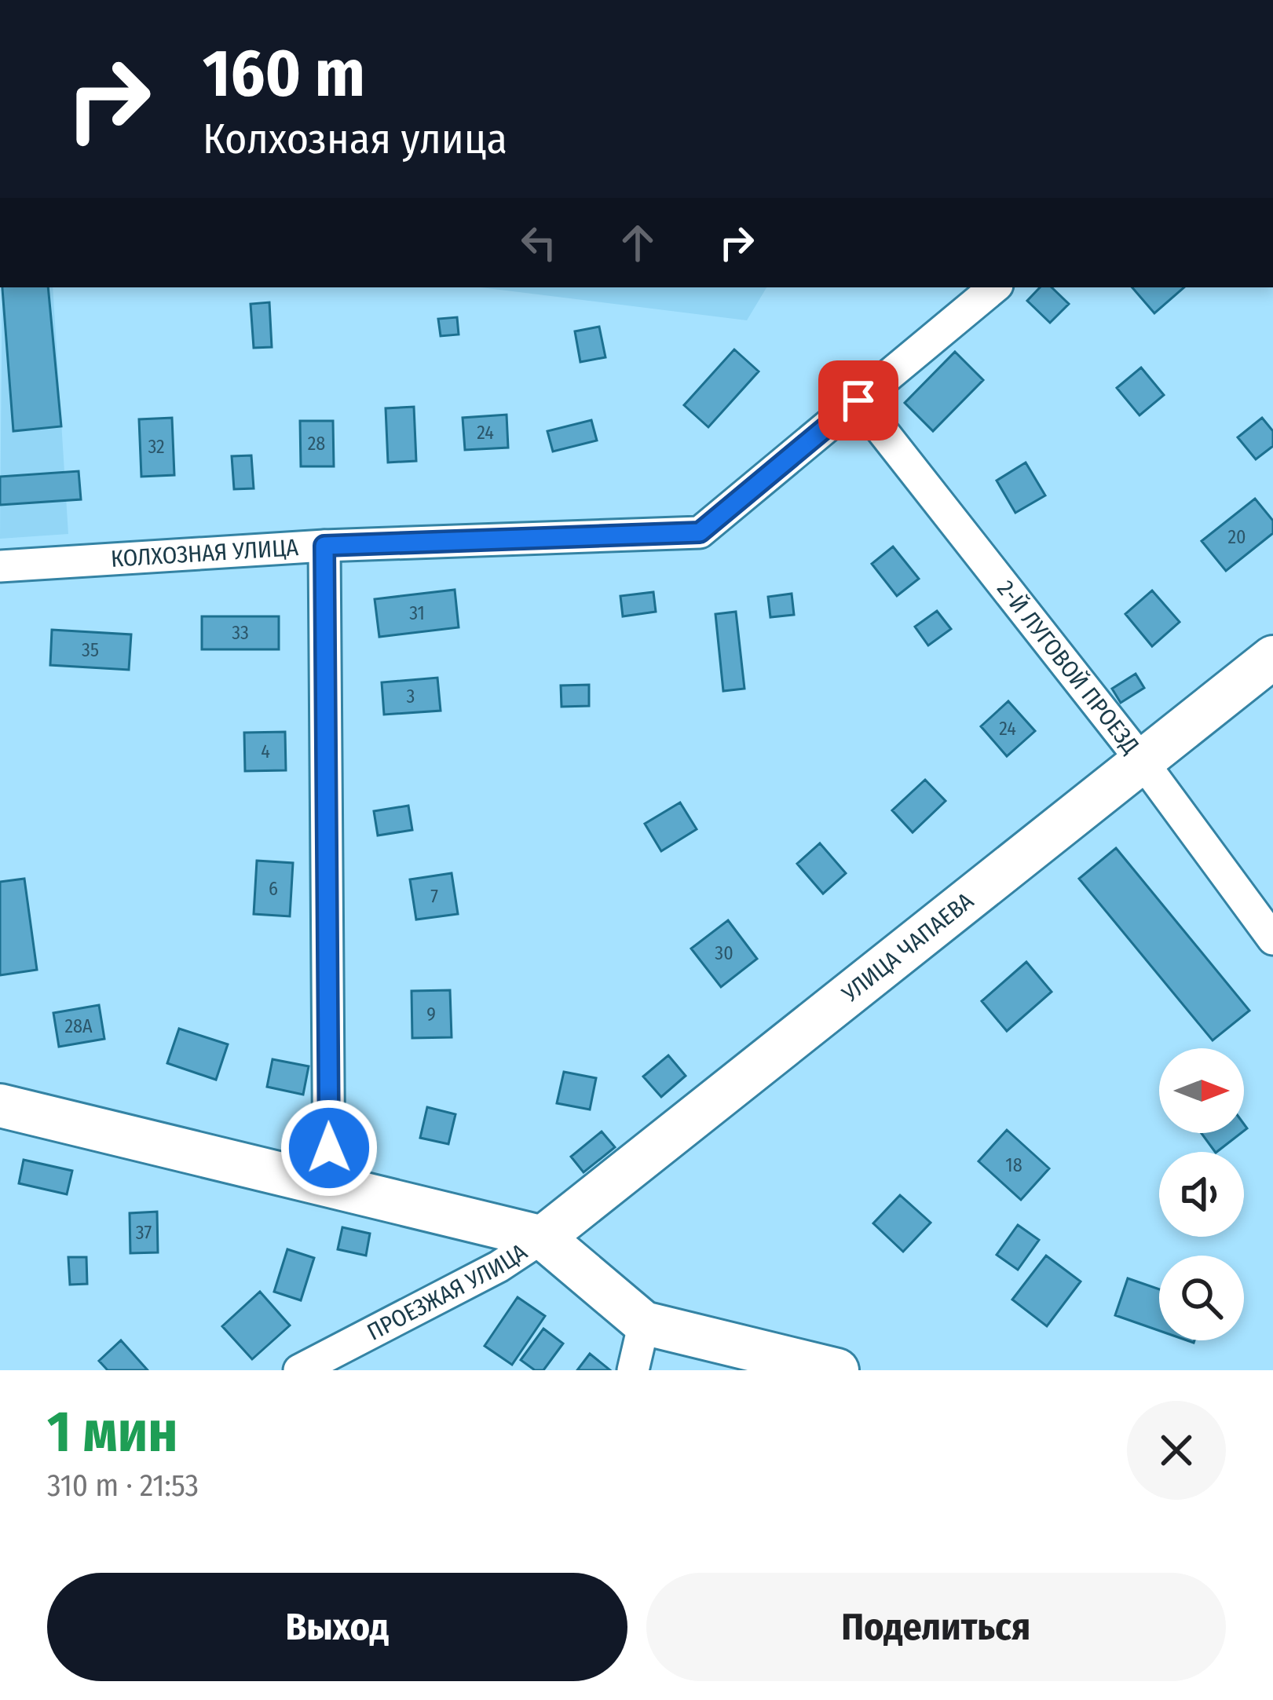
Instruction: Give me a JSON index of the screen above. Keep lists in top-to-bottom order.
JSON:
{
  "streets": {
    "street": [
      "КОЛХОЗНАЯ УЛИЦА",
      "2-Й ЛУГОВОЙ ПРОЕЗД",
      "УЛИЦА ЧАПАЕВА",
      "ПРОЕЗЖАЯ УЛИЦА"
    ]
  },
  "crossings": [
    ["КОЛХОЗНАЯ УЛИЦА", "2-Й ЛУГОВОЙ ПРОЕЗД"],
    ["2-Й ЛУГОВОЙ ПРОЕЗД", "УЛИЦА ЧАПАЕВА"],
    ["УЛИЦА ЧАПАЕВА", "ПРОЕЗЖАЯ УЛИЦА"]
  ],
  "house_numbers": [
    "24",
    "28",
    "32",
    "20",
    "31",
    "33",
    "35",
    "3",
    "24",
    "4",
    "6",
    "7",
    "30",
    "9",
    "28А",
    "18",
    "37"
  ],
  "north": "right",
  "page": {
    "turn": ["160 m", "Колхозная улица"],
    "heading": ["1 мин", "310 m · 21:53"],
    "buttons": ["Выход", "Поделиться"]
  }
}
